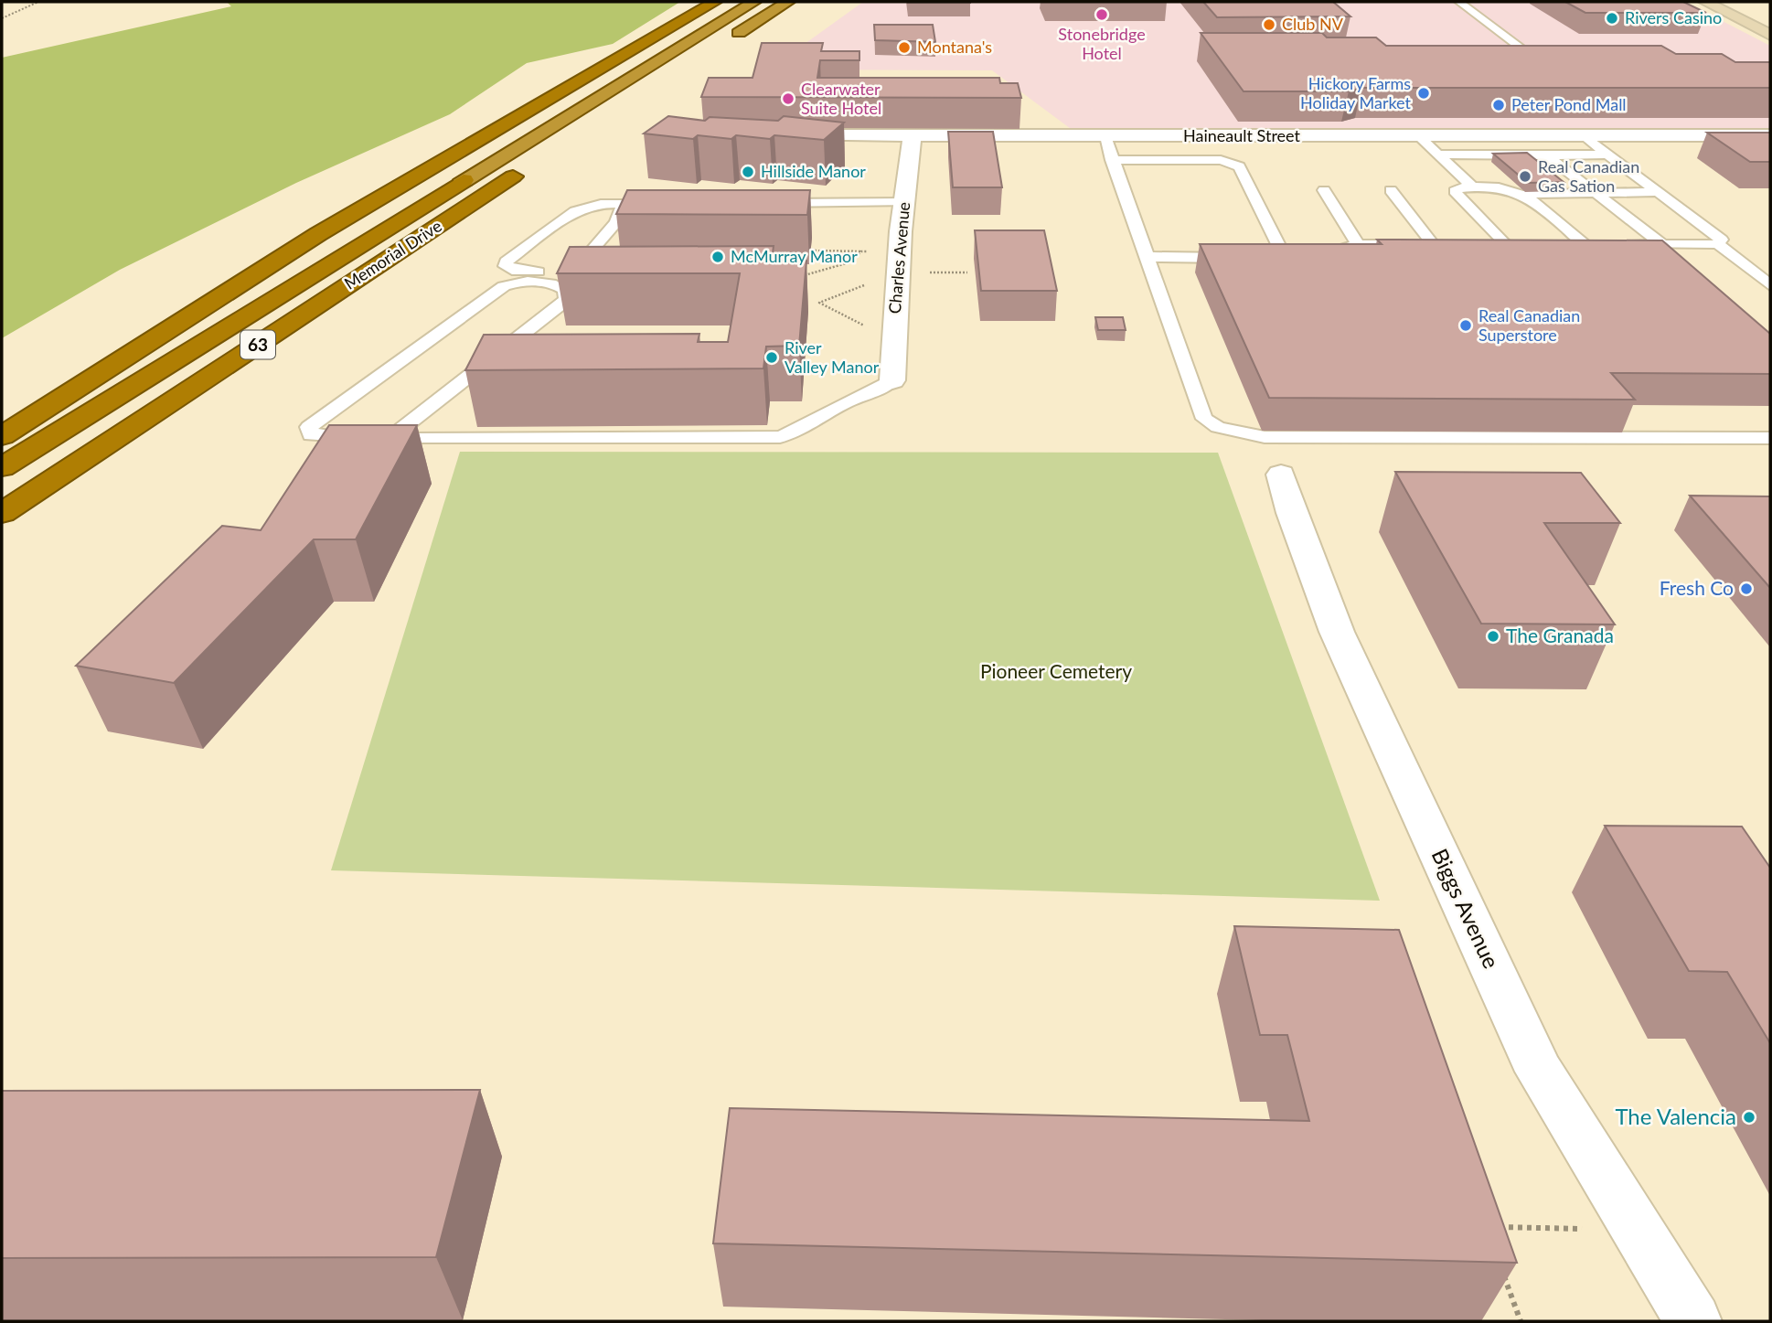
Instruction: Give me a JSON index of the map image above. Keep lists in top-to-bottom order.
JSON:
{
  "streets": {
    "highway": ["Memorial Drive", "63"],
    "street": ["Haineault Street", "Charles Avenue", "Biggs Avenue"]
  },
  "crossings": [
    ["Haineault Street", "Charles Avenue"]
  ],
  "parks": ["Pioneer Cemetery"],
  "places": [
    "Stonebridge Hotel",
    "Rivers Casino",
    "Club NV",
    "Montana's",
    "Hickory Farms Holiday Market",
    "Clearwater Suite Hotel",
    "Peter Pond Mall",
    "Hillside Manor",
    "Real Canadian Gas Sation",
    "McMurray Manor",
    "Real Canadian Superstore",
    "River Valley Manor",
    "Fresh Co",
    "The Granada",
    "The Valencia"
  ]
}
